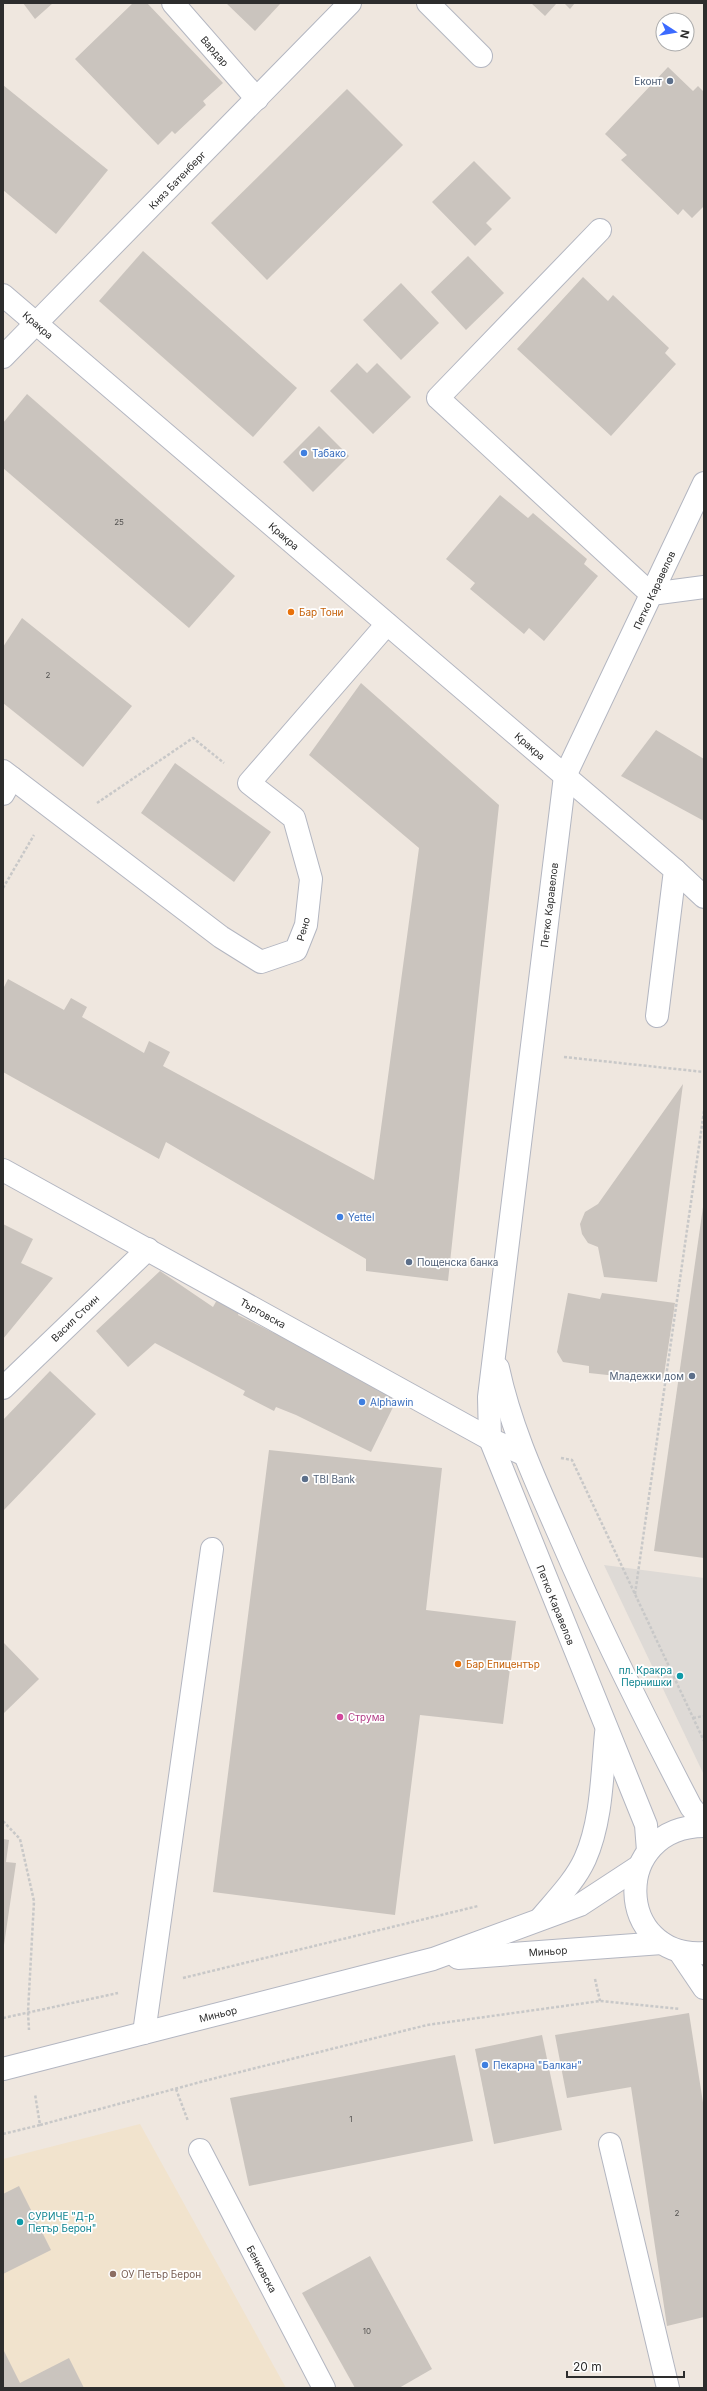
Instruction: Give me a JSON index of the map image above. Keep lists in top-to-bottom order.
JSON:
{
  "streets": {
    "main road": [
      "Вардар",
      "Княз Батенберг",
      "Кракра",
      "Петко Каравелов",
      "Рено",
      "Търговска",
      "Васил Стоин",
      "Миньор",
      "Бенковска"
    ]
  },
  "crossings": [
    ["Вардар", "Княз Батенберг"],
    ["Княз Батенберг", "Кракра"],
    ["Кракра", "Петко Каравелов"],
    ["Петко Каравелов", "Търговска"],
    ["Петко Каравелов", "Миньор"],
    ["Търговска", "Васил Стоин"]
  ],
  "places": [
    "Еконт",
    "Табако",
    "Бар Тони",
    "Yettel",
    "Пощенска банка",
    "Младежки дом",
    "Alphawin",
    "TBI Bank",
    "Бар Епицентър",
    "пл. Кракра Пернишки",
    "Струма",
    "Пекарна \"Балкан\"",
    "СУРИЧЕ \"Д-р Петър Берон\"",
    "ОУ Петър Берон"
  ],
  "house_numbers": [
    "25",
    "2",
    "1",
    "2",
    "10"
  ],
  "scale_bar": "20 m",
  "north": "right"
}
